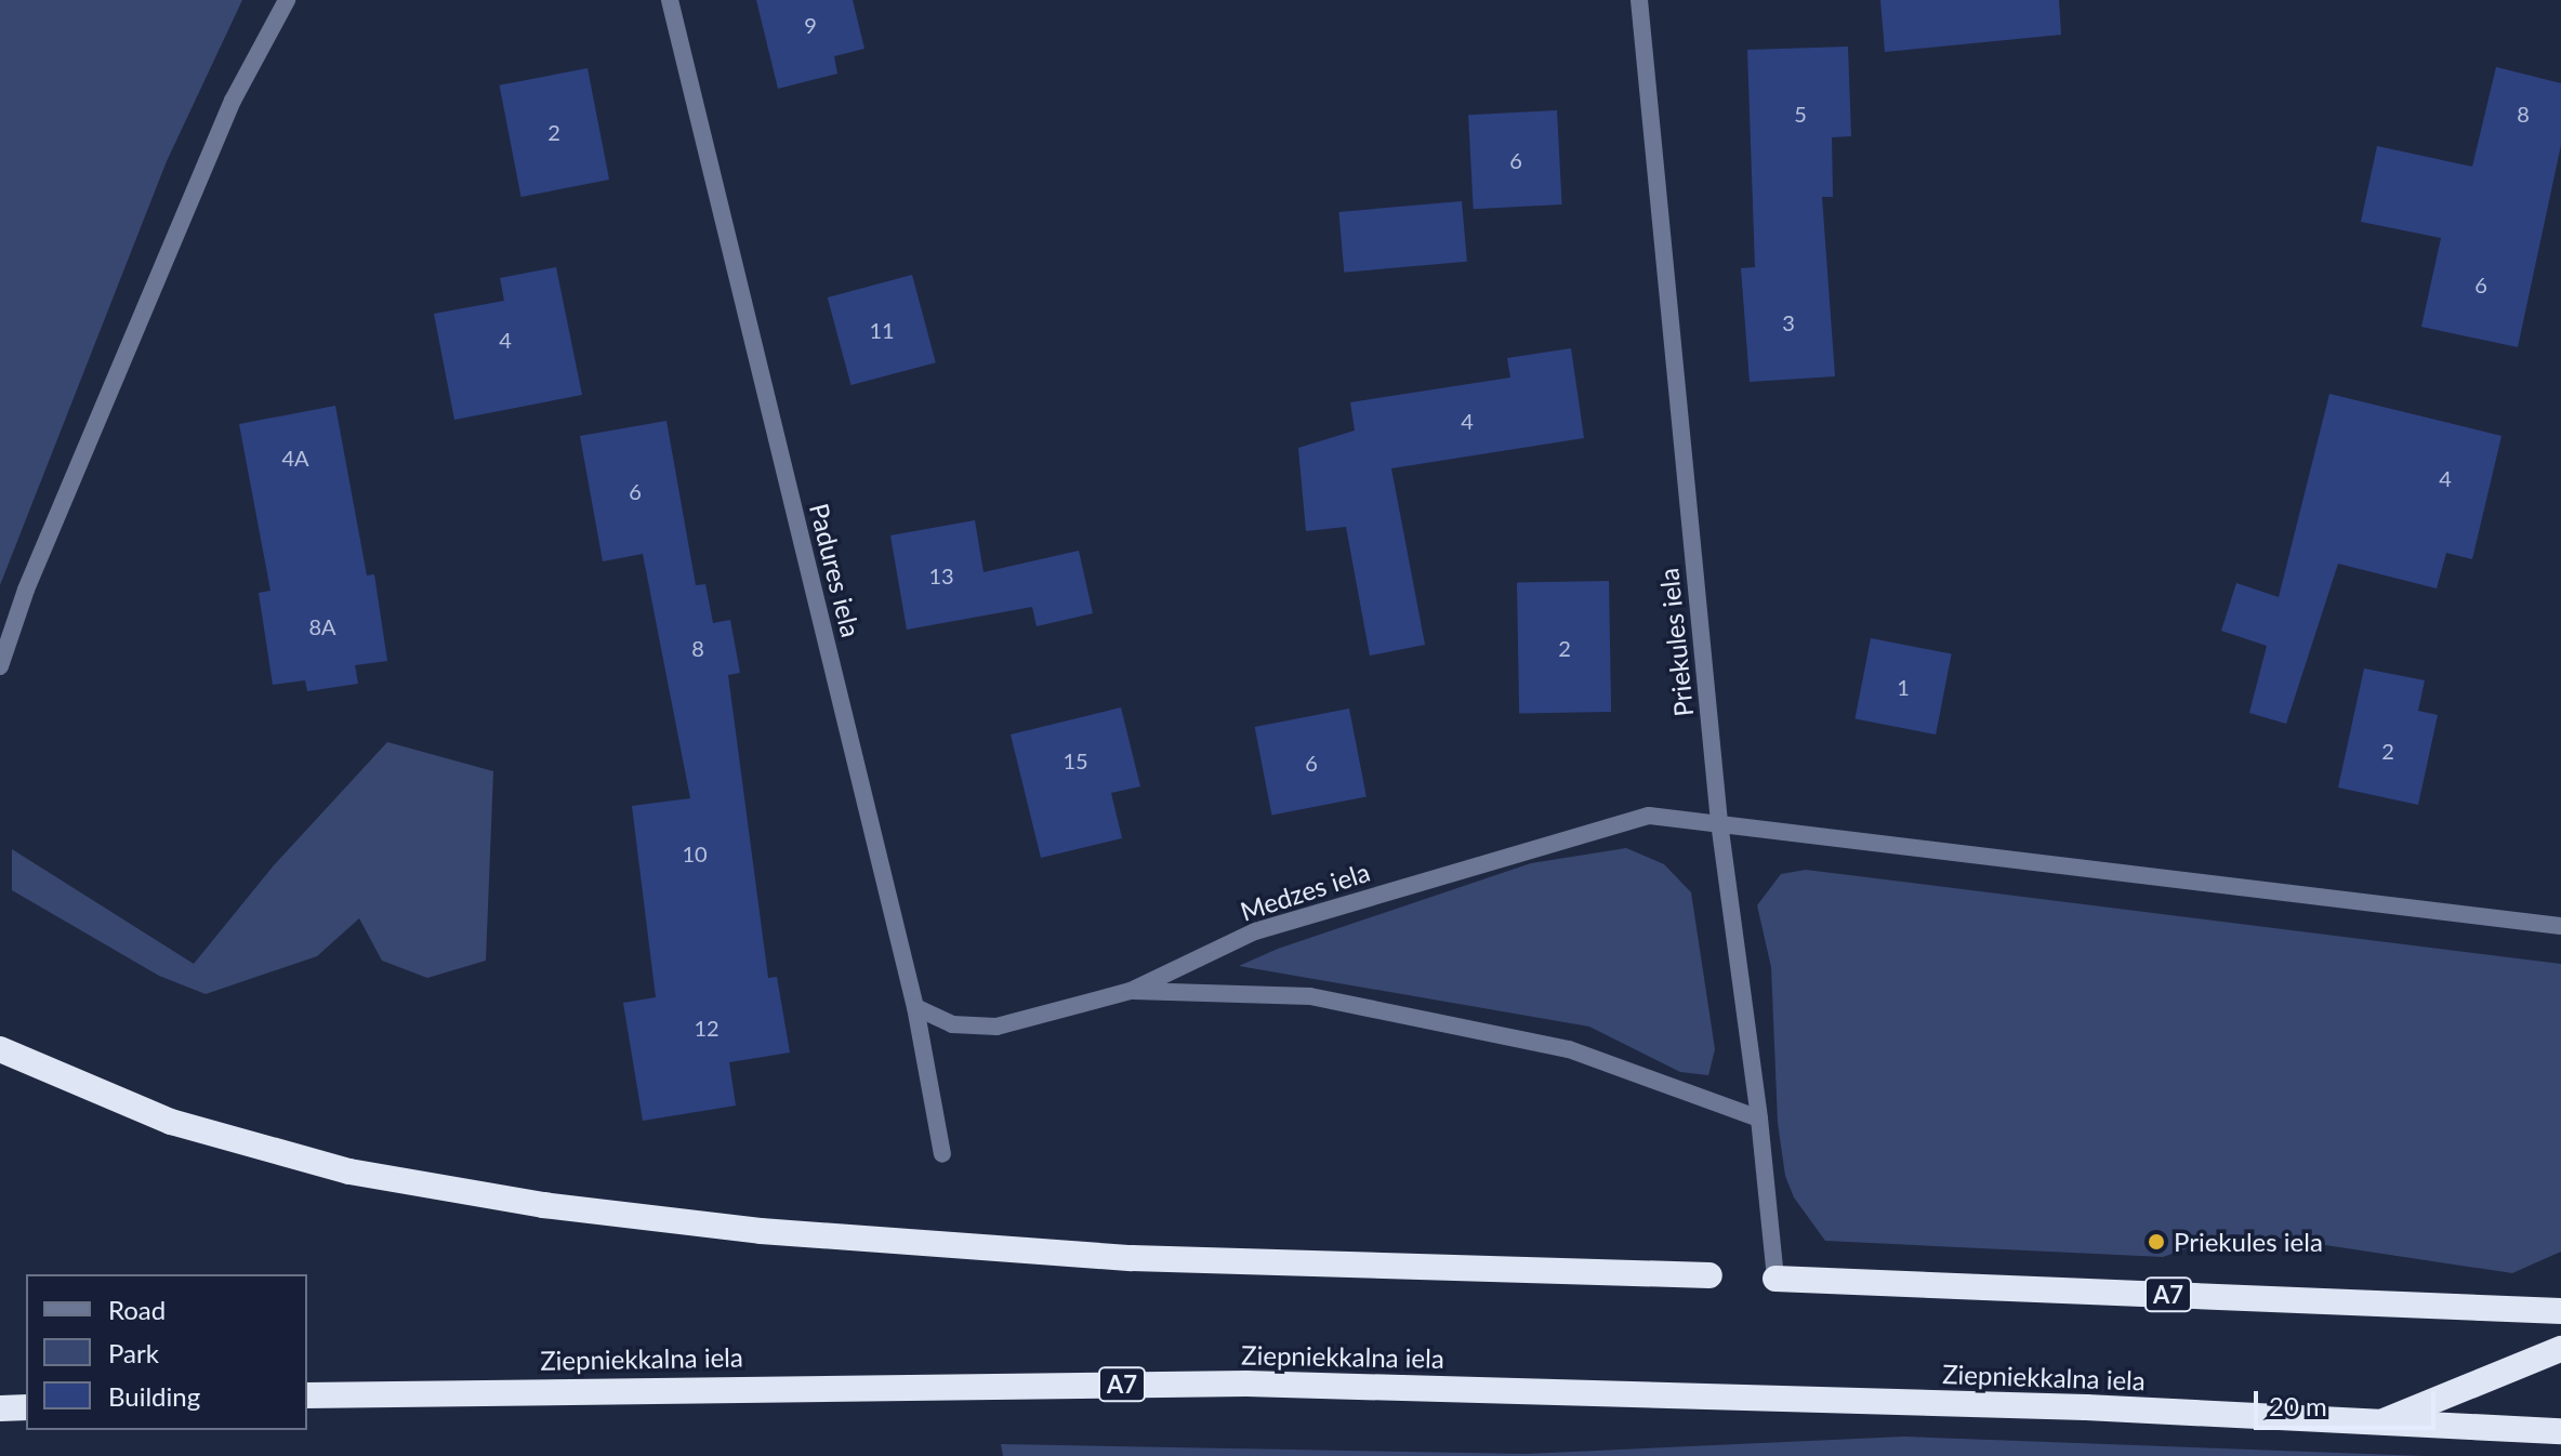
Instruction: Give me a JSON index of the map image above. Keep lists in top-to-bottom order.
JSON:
{
  "streets": {
    "highway": ["A7", "Ziepniekkalna iela"],
    "street": ["Padures iela", "Priekules iela", "Medzes iela"]
  },
  "crossings": [
    ["Padures iela", "Medzes iela"],
    ["Priekules iela", "Medzes iela"],
    ["Priekules iela", "A7"]
  ],
  "places": ["Priekules iela"],
  "house_numbers": [
    "9",
    "5",
    "8",
    "2",
    "6",
    "6",
    "3",
    "11",
    "4",
    "4",
    "4A",
    "4",
    "6",
    "13",
    "8A",
    "8",
    "2",
    "1",
    "2",
    "15",
    "6",
    "10",
    "12"
  ],
  "legend": ["Road", "Park", "Building"],
  "scale_bar": "20 m"
}
